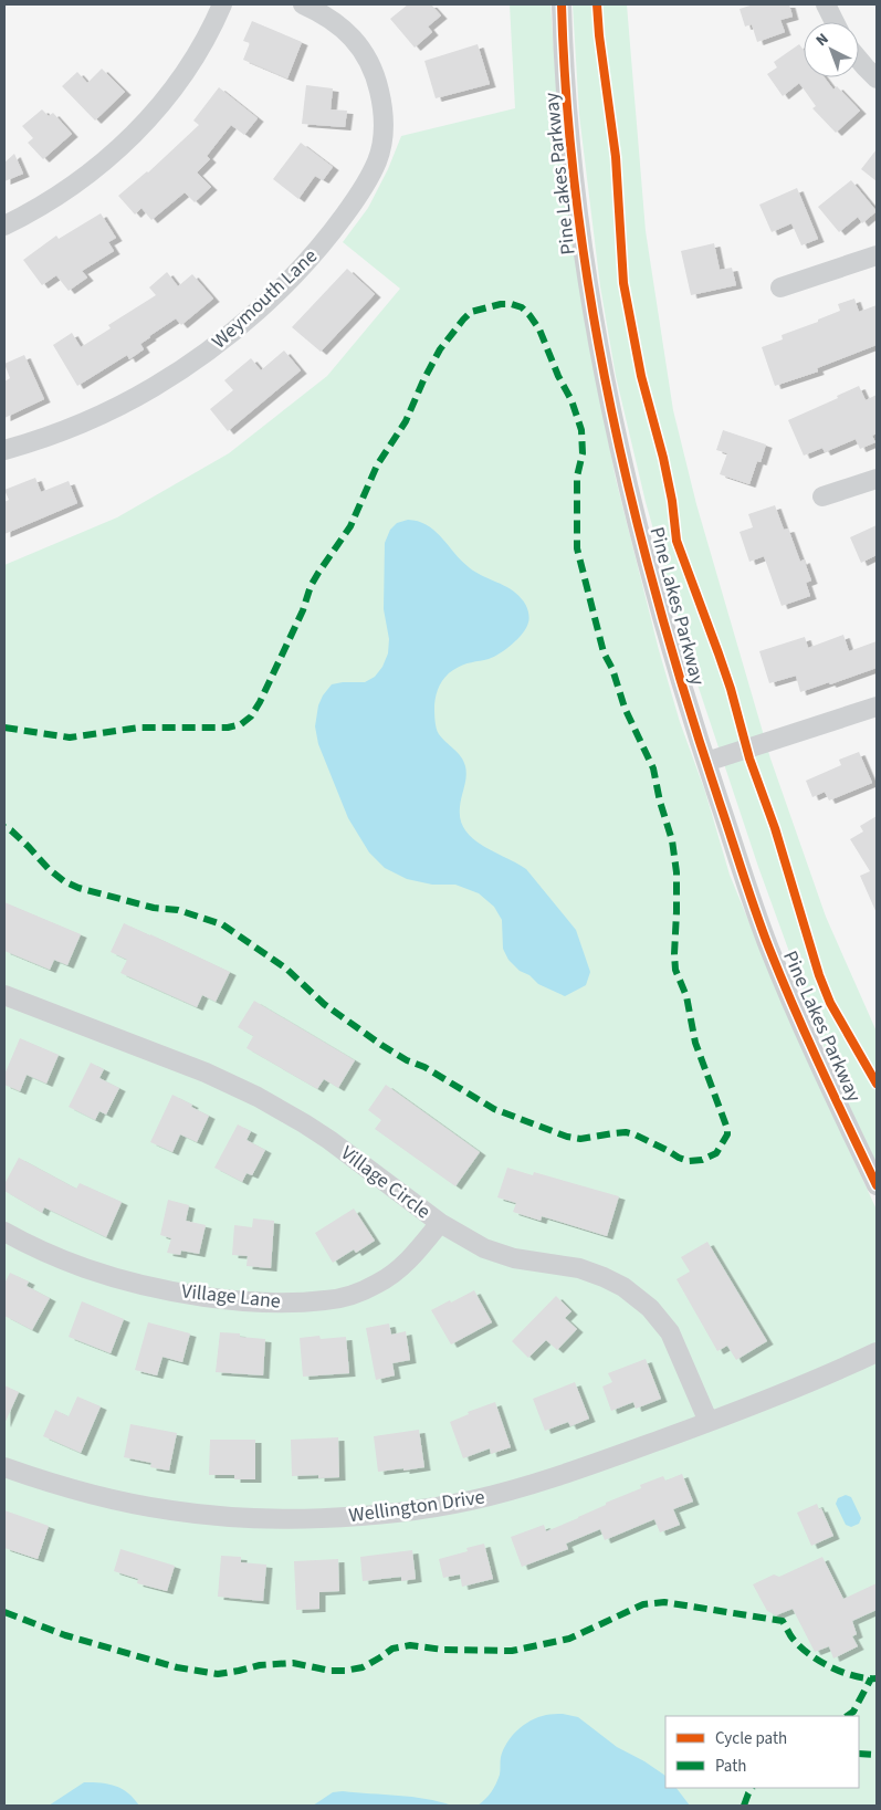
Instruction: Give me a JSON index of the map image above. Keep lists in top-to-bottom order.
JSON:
{
  "streets": {
    "street": [
      "Pine Lakes Parkway",
      "Weymouth Lane",
      "Village Circle",
      "Village Lane",
      "Wellington Drive"
    ]
  },
  "crossings": [
    ["Village Circle", "Village Lane"],
    ["Village Circle", "Wellington Drive"]
  ],
  "legend": ["Cycle path", "Path"],
  "north": "top left"
}
